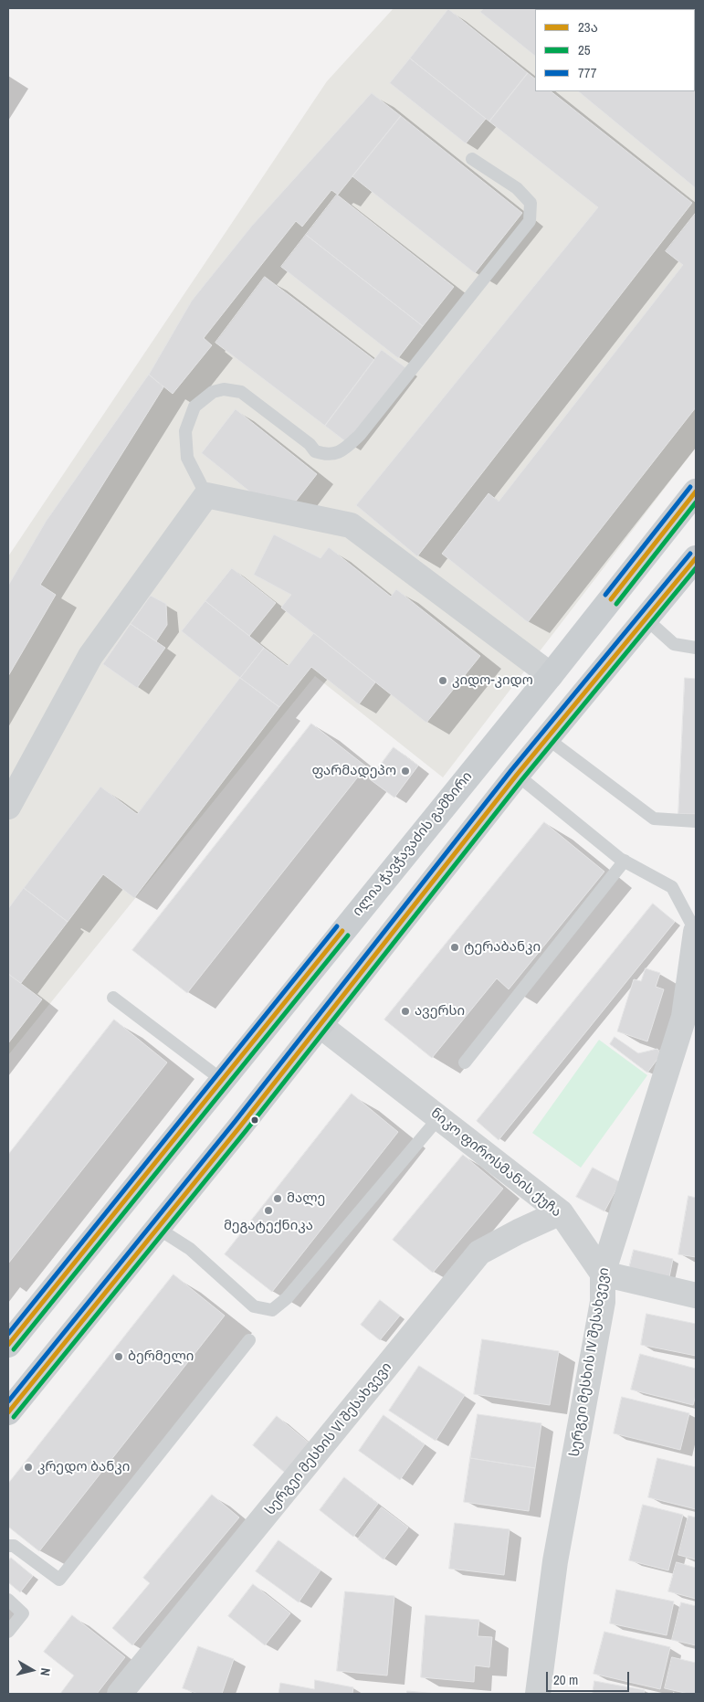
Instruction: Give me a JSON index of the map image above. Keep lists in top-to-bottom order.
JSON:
{
  "streets": {
    "main road": ["ილია ჭავჭავაძის გამზირი"],
    "street": ["ნიკო ფიროსმანის ქუჩა", "სერგეი მესხის IV შესახვევი", "სერგეი მესხის VI შესახვევი"]
  },
  "crossings": [
    ["ნიკო ფიროსმანის ქუჩა", "სერგეი მესხის IV შესახვევი"],
    ["ნიკო ფიროსმანის ქუჩა", "სერგეი მესხის VI შესახვევი"]
  ],
  "places": [
    "კიდო-კიდო",
    "ფარმადეპო",
    "ტერაბანკი",
    "ავერსი",
    "მალე",
    "მეგატექნიკა",
    "ბერმელი",
    "კრედო ბანკი"
  ],
  "lines": ["transit line 777", "transit line 23ა", "transit line 25"],
  "legend": ["23ა", "25", "777"],
  "scale_bar": "20 m",
  "north": "right"
}
